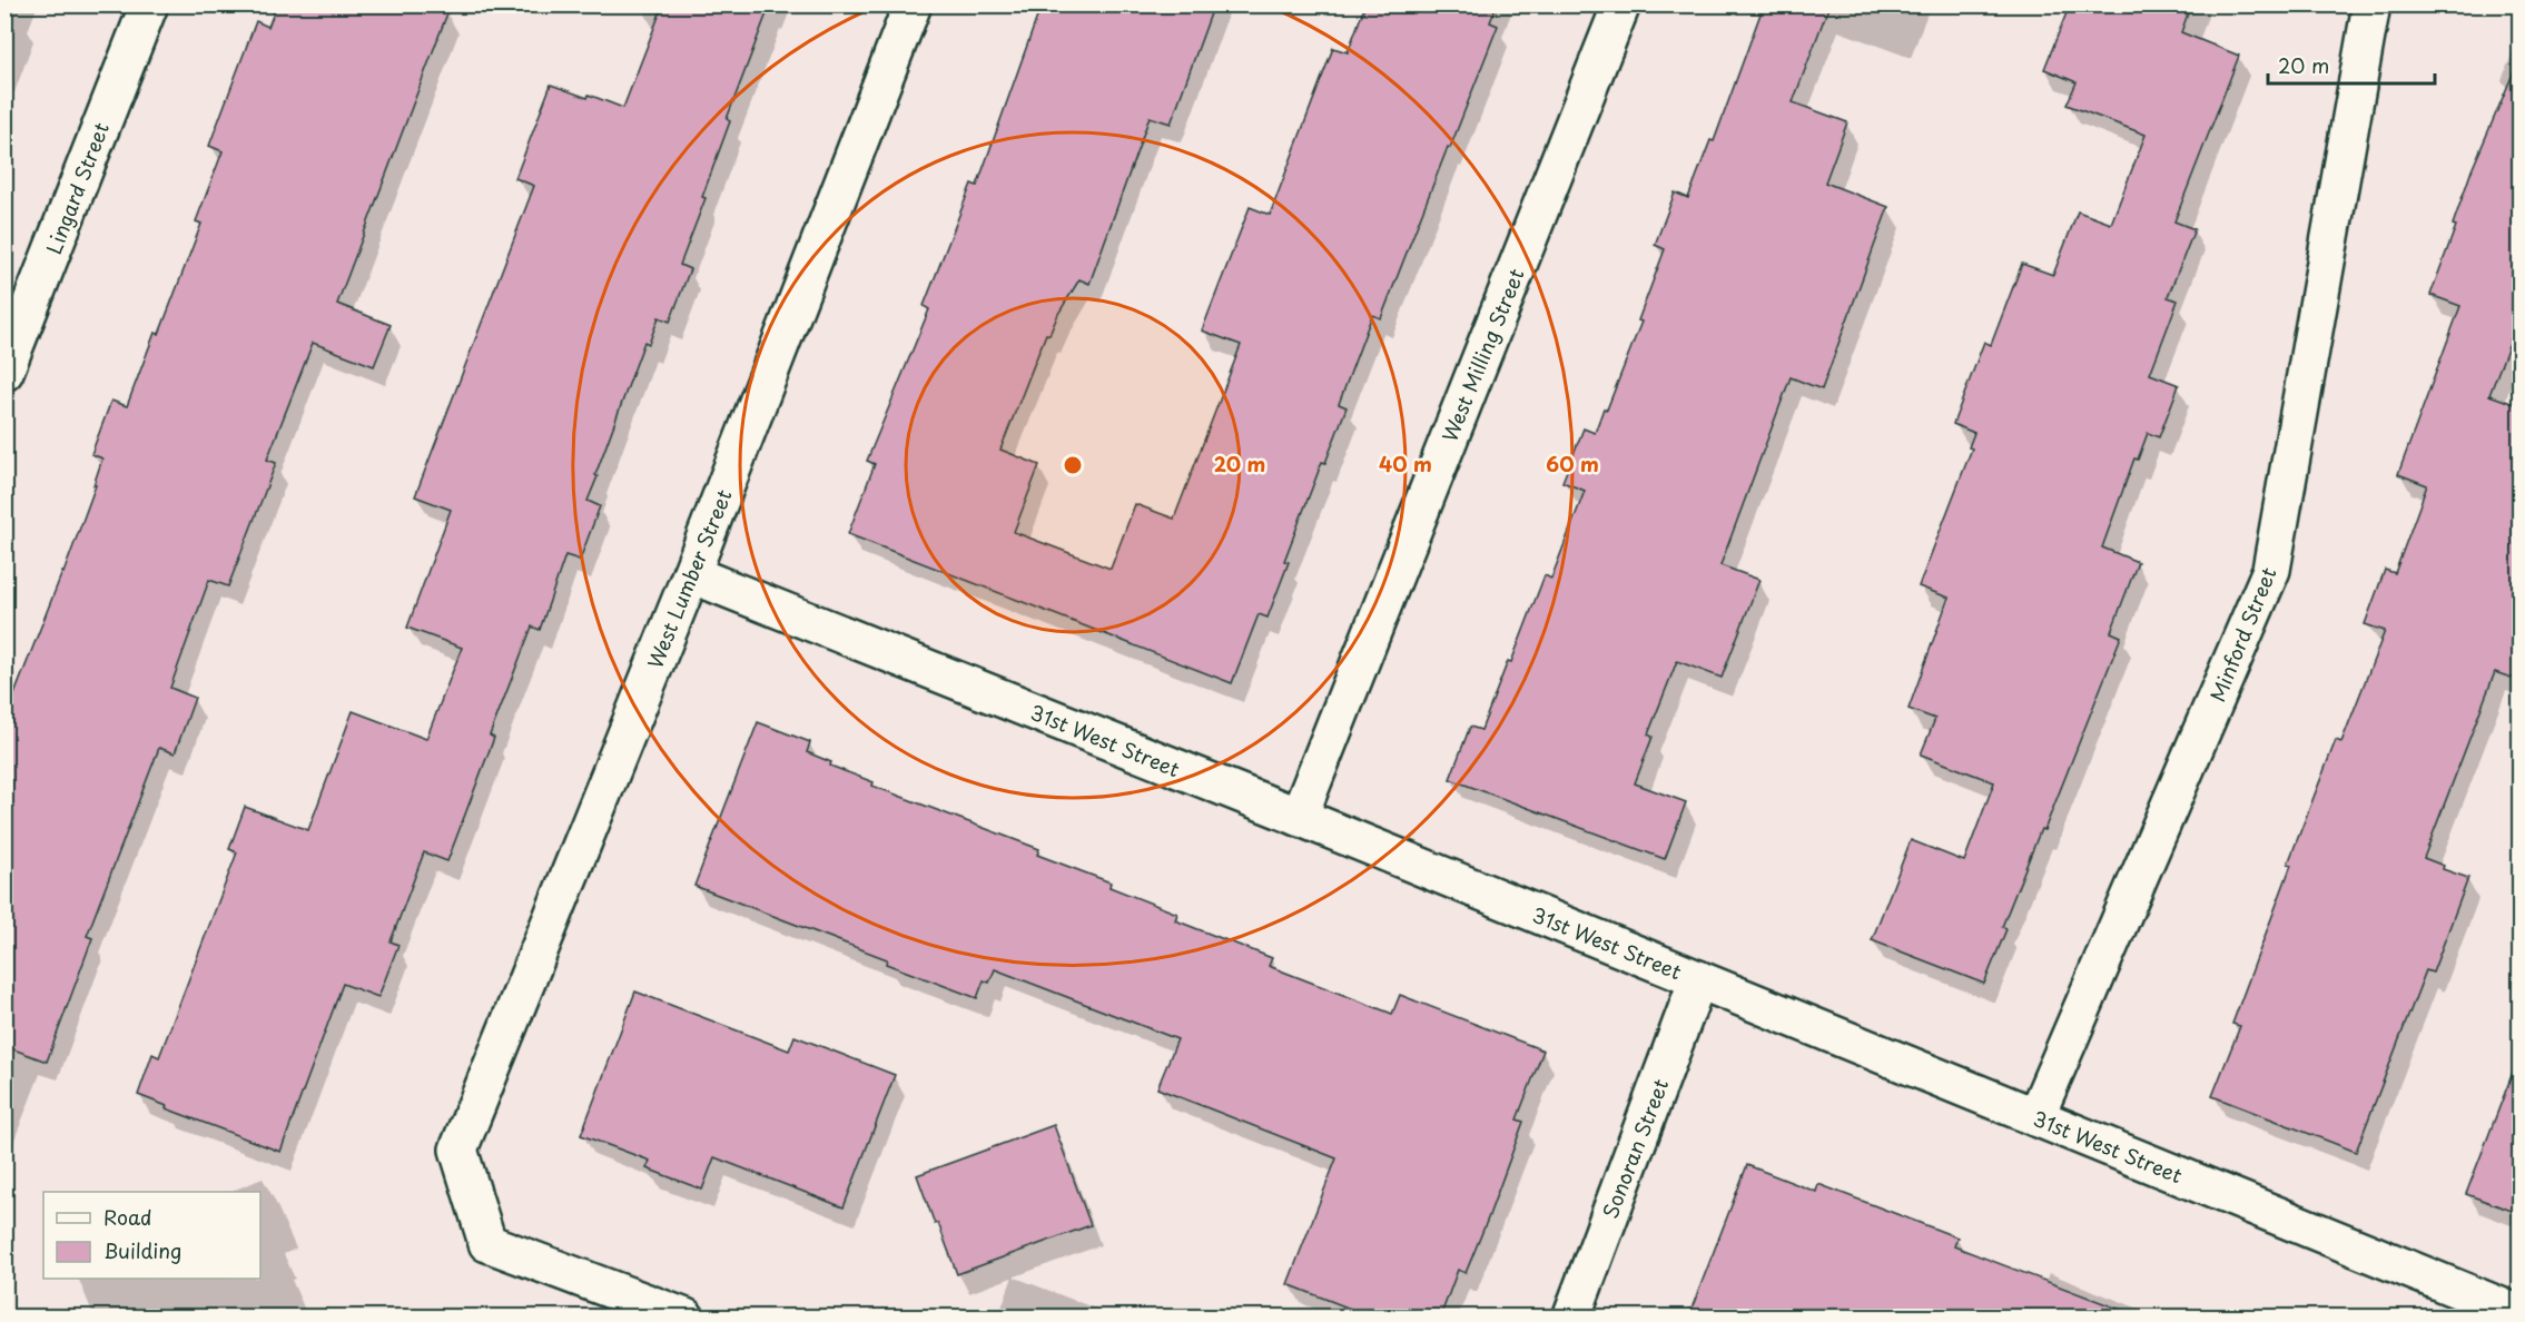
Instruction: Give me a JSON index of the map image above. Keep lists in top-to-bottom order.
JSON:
{
  "streets": {
    "street": [
      "Lingard Street",
      "West Milling Street",
      "West Lumber Street",
      "Minford Street",
      "31st West Street",
      "Sonoran Street"
    ]
  },
  "crossings": [
    ["West Milling Street", "31st West Street"],
    ["West Lumber Street", "31st West Street"],
    ["Minford Street", "31st West Street"],
    ["31st West Street", "Sonoran Street"]
  ],
  "legend": ["Road", "Building"],
  "scale_bar": "20 m",
  "rings": ["20 m", "40 m", "60 m"]
}
